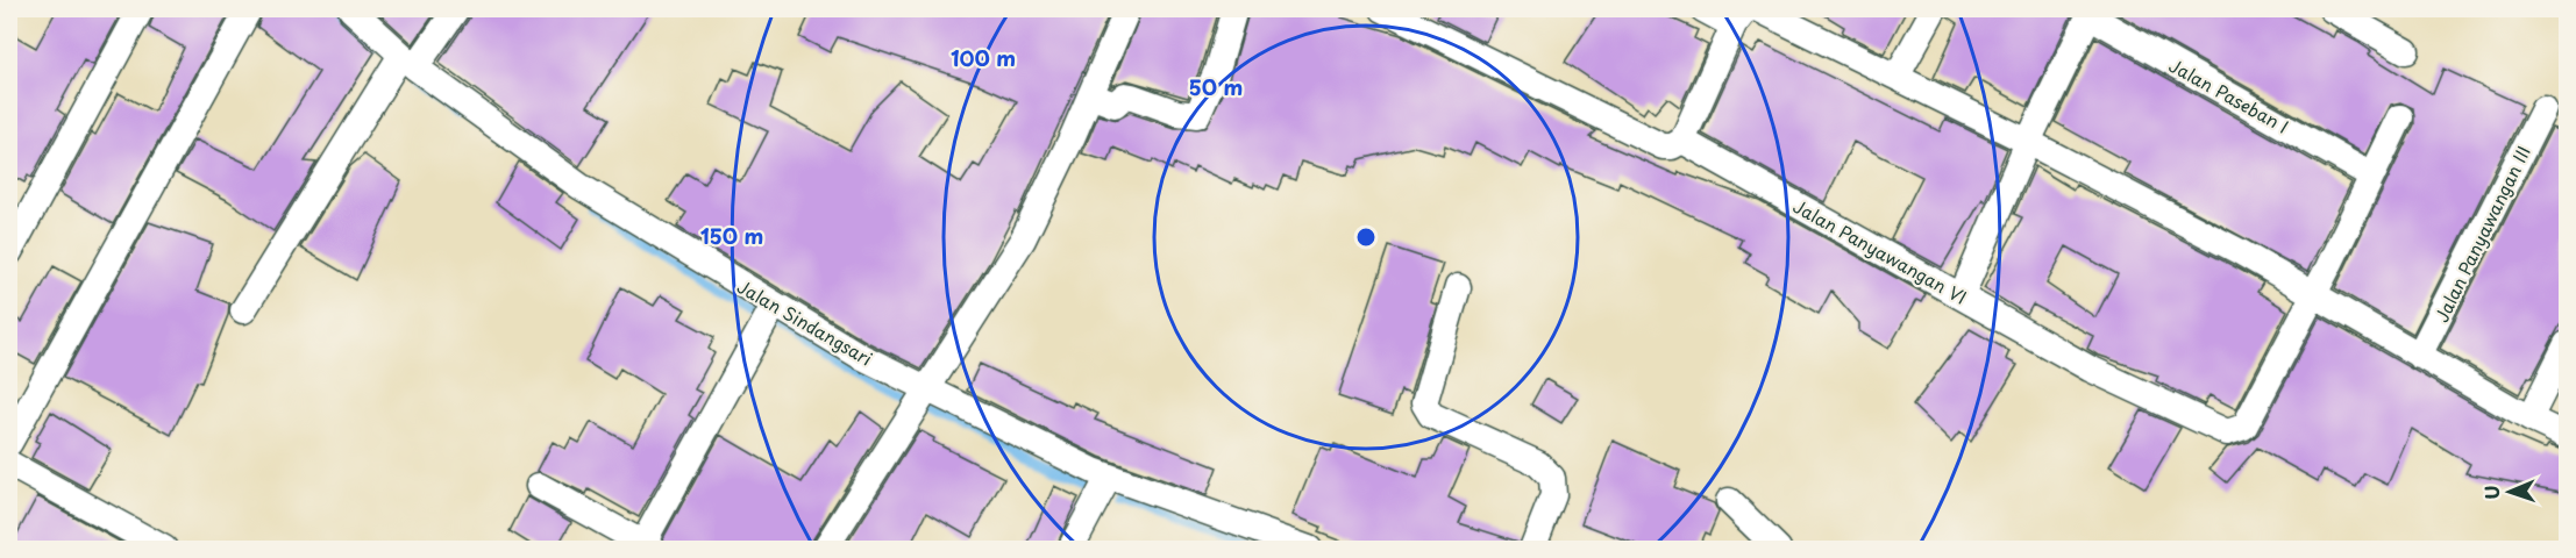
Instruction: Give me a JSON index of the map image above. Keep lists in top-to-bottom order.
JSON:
{
  "streets": {
    "street": [
      "Jalan Paseban I",
      "Jalan Panyawangan III",
      "Jalan Panyawangan VI",
      "Jalan Sindangsari"
    ]
  },
  "crossings": [
    ["Jalan Paseban I", "Jalan Panyawangan VI"]
  ],
  "north": "left",
  "rings": ["100 m", "50 m", "150 m"]
}
